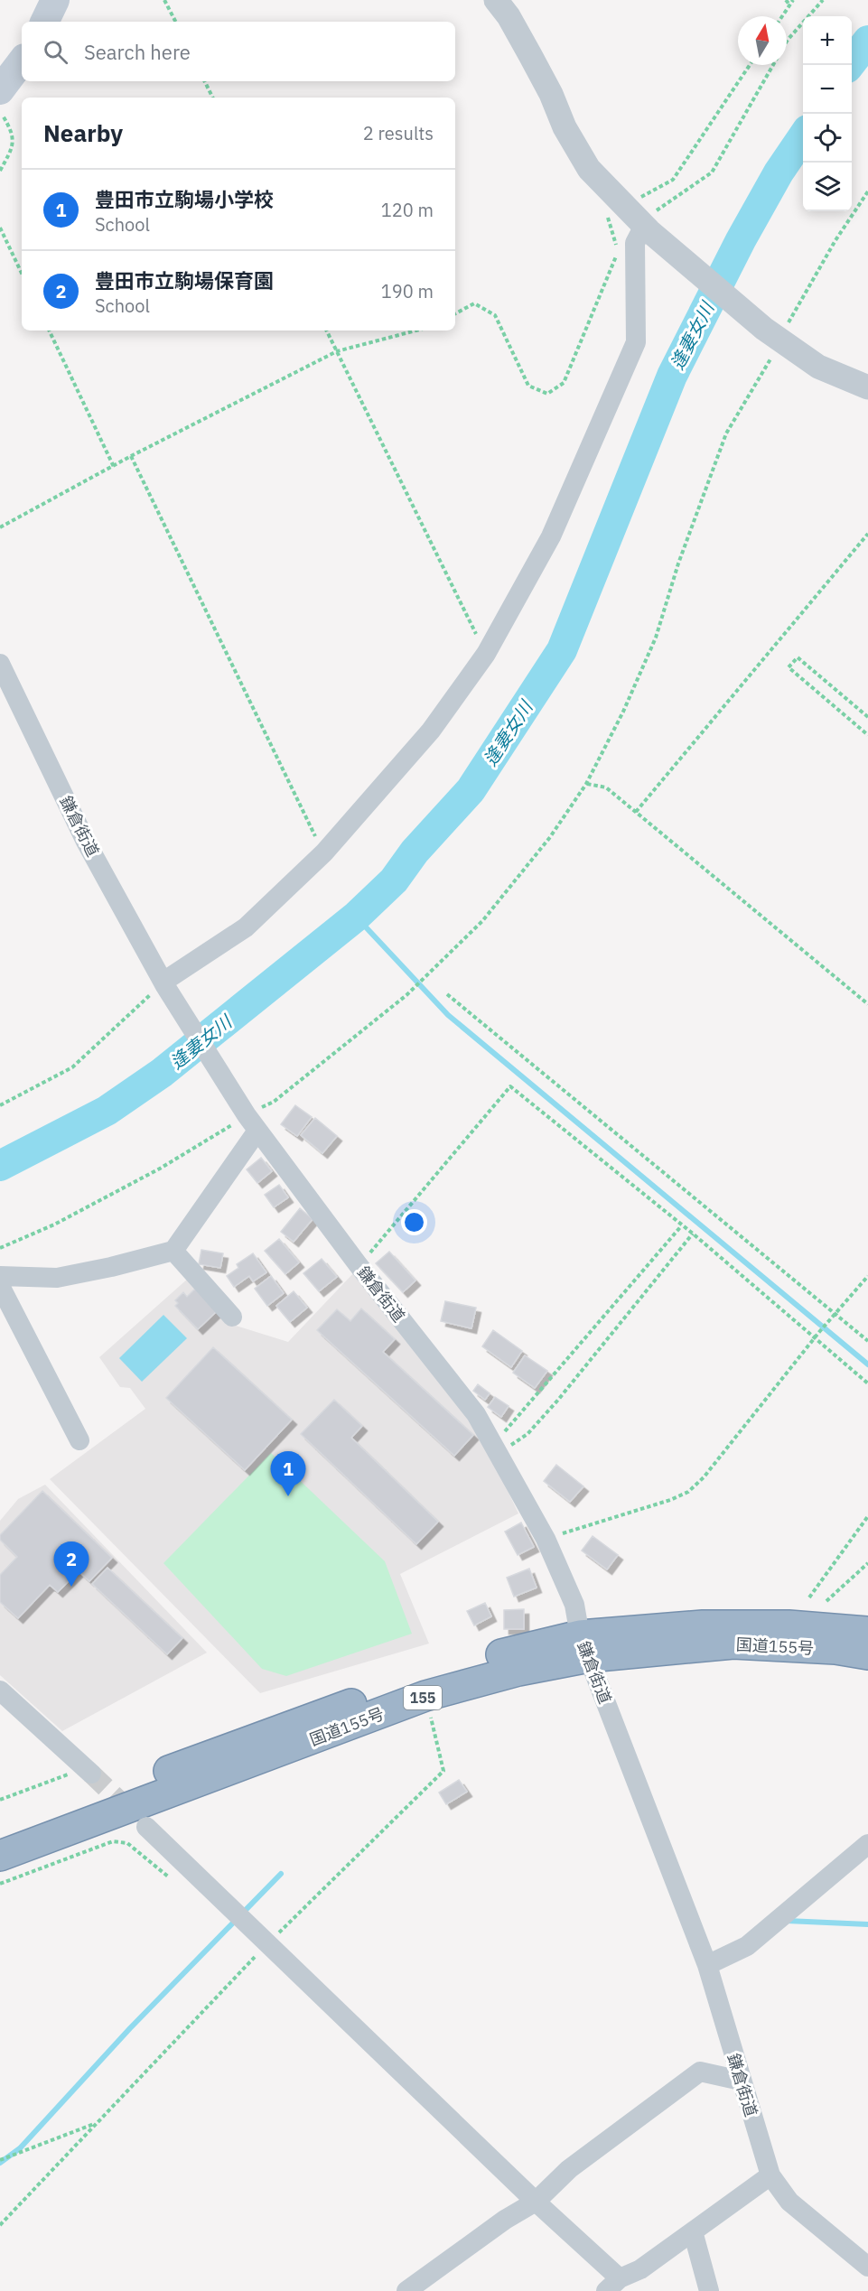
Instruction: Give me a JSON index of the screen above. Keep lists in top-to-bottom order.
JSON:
{
  "streets": {
    "highway": ["国道155号", "155"],
    "street": ["鎌倉街道"]
  },
  "crossings": [
    ["鎌倉街道", "国道155号"]
  ],
  "water": ["逢妻女川"],
  "north": "top",
  "page": {
    "map_buttons": ["+", "−"],
    "search": "Search here",
    "heading": ["Nearby", "2 results"],
    "list": [
      {
        "mark": "1",
        "name": "豊田市立駒場小学校",
        "note": "School",
        "value": "120 m"
      },
      {
        "mark": "2",
        "name": "豊田市立駒場保育園",
        "note": "School",
        "value": "190 m"
      }
    ],
    "pins": ["1", "2"]
  }
}
